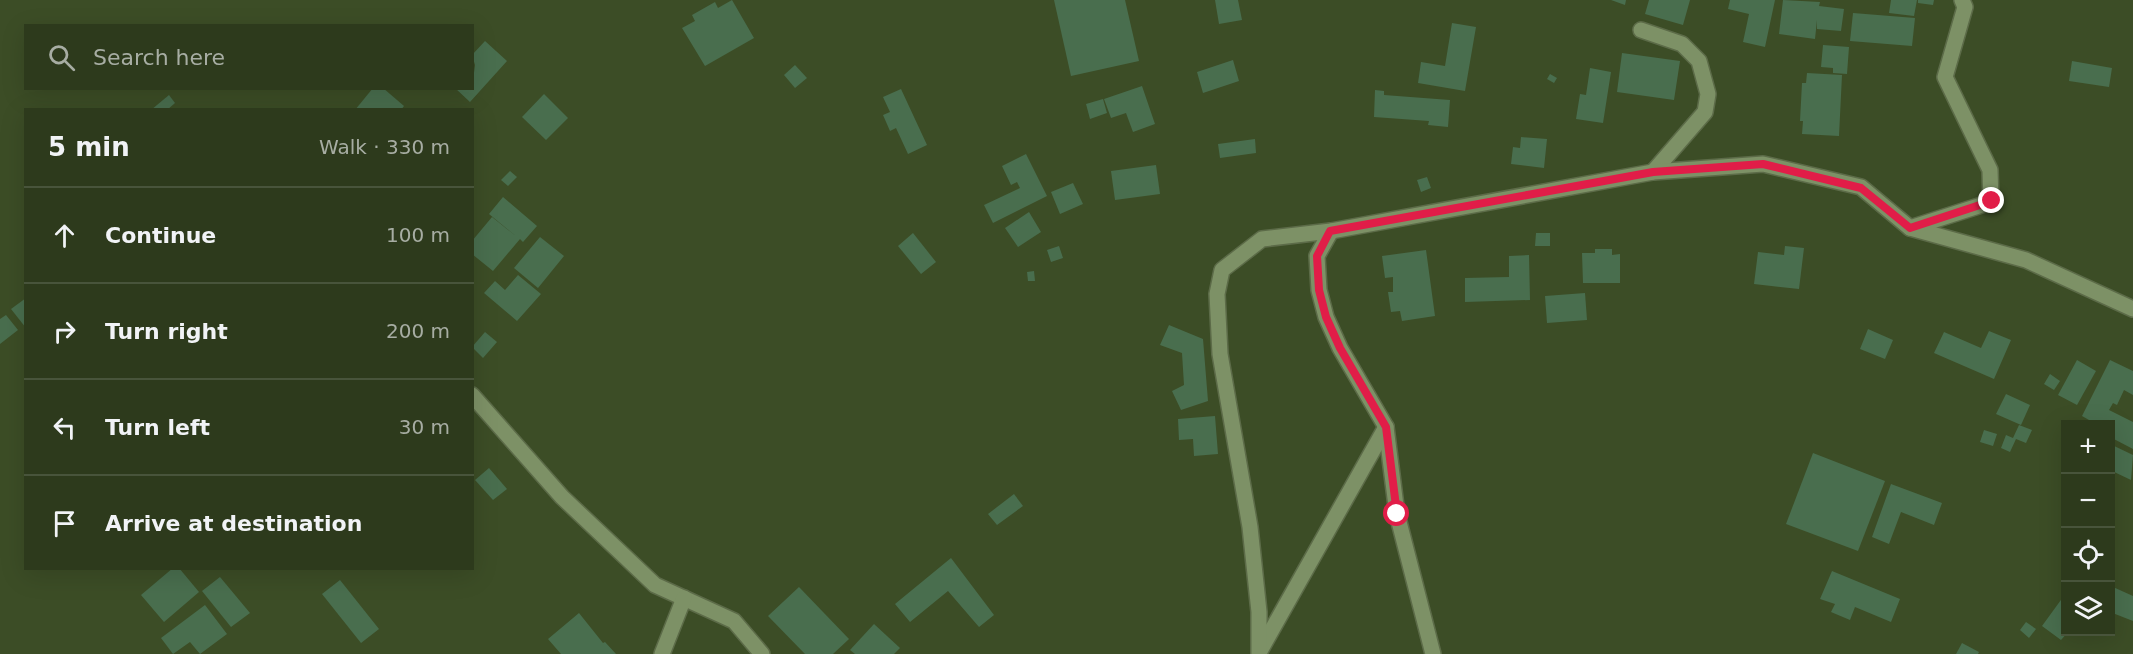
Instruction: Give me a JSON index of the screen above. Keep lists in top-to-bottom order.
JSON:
{
  "page": {
    "search": "Search here",
    "heading": ["5 min", "Walk · 330 m"],
    "list": [
      ["Continue", "100 m"],
      ["Turn right", "200 m"],
      ["Turn left", "30 m"],
      "Arrive at destination"
    ],
    "map_buttons": ["+", "−"]
  }
}
